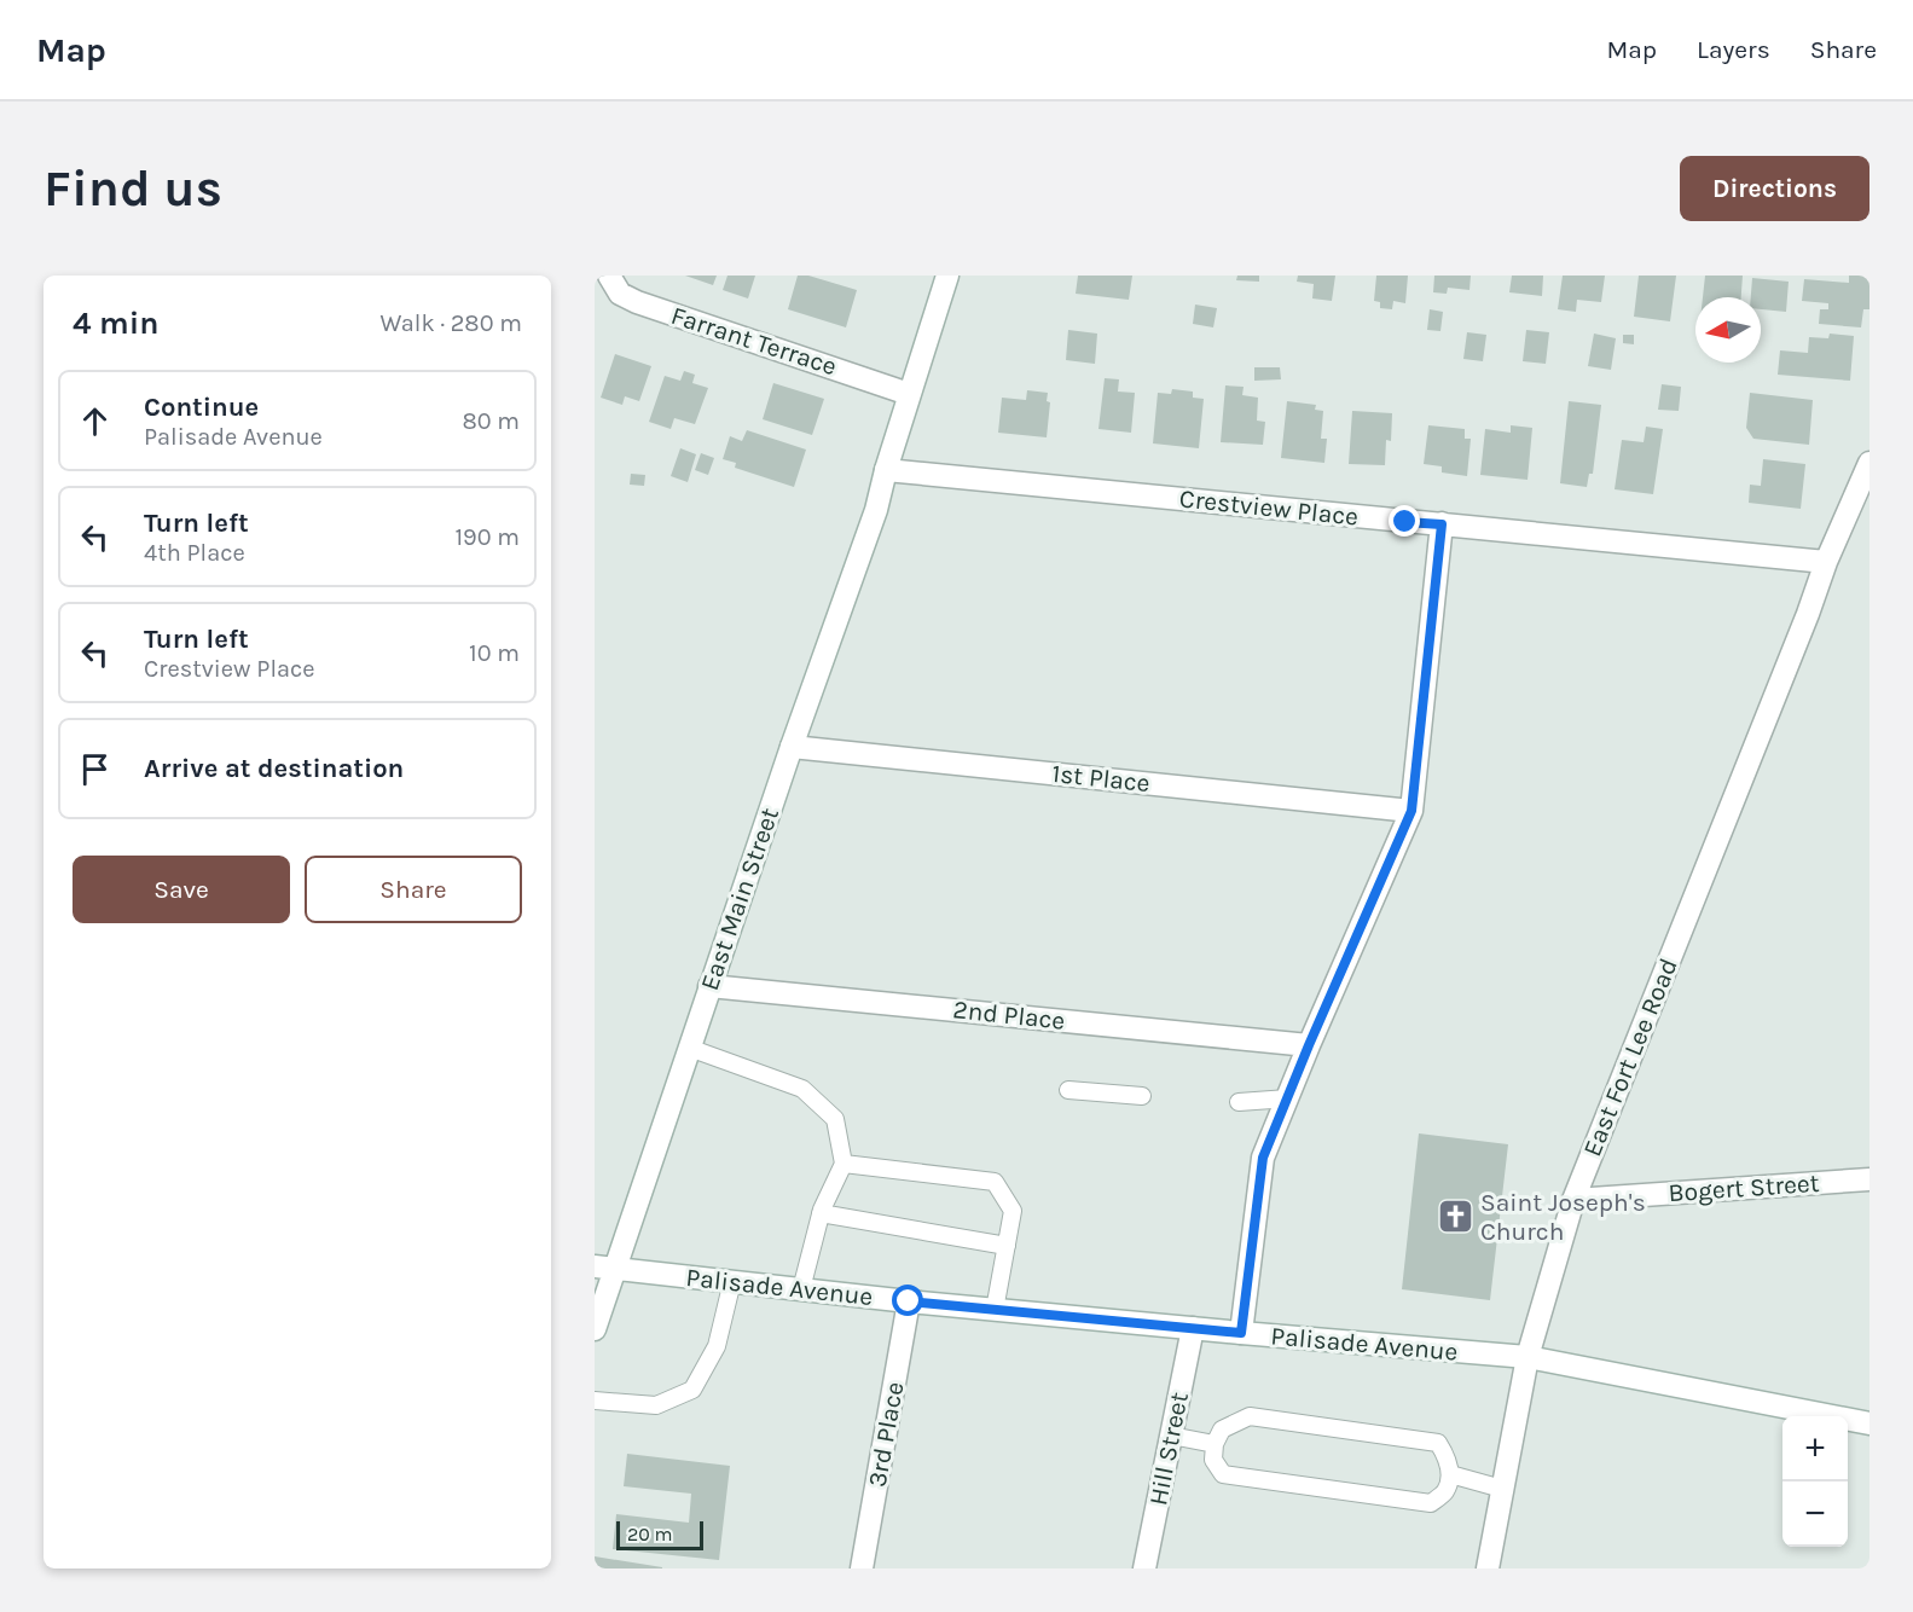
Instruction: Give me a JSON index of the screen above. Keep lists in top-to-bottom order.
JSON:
{
  "streets": {
    "street": [
      "Farrant Terrace",
      "Crestview Place",
      "1st Place",
      "East Main Street",
      "2nd Place",
      "East Fort Lee Road",
      "Bogert Street",
      "Palisade Avenue",
      "3rd Place",
      "Hill Street"
    ]
  },
  "crossings": [
    ["Farrant Terrace", "East Main Street"],
    ["Crestview Place", "East Main Street"],
    ["Crestview Place", "East Fort Lee Road"],
    ["1st Place", "East Main Street"],
    ["East Main Street", "2nd Place"],
    ["East Main Street", "Palisade Avenue"],
    ["East Fort Lee Road", "Bogert Street"],
    ["East Fort Lee Road", "Palisade Avenue"],
    ["Palisade Avenue", "3rd Place"],
    ["Palisade Avenue", "Hill Street"]
  ],
  "places": {
    "church": ["Saint Joseph's Church"]
  },
  "scale_bar": "20 m",
  "north": "left",
  "page": {
    "header": "Map",
    "nav": ["Map", "Layers", "Share"],
    "buttons": [
      "Directions",
      ["Save", "Share"]
    ],
    "title": "Find us",
    "heading": ["4 min", "Walk · 280 m"],
    "list": [
      ["Continue", "Palisade Avenue", "80 m"],
      ["Turn left", "4th Place", "190 m"],
      ["Turn left", "Crestview Place", "10 m"],
      "Arrive at destination"
    ],
    "map_buttons": ["+", "−"],
    "scale": "20 m"
  }
}
